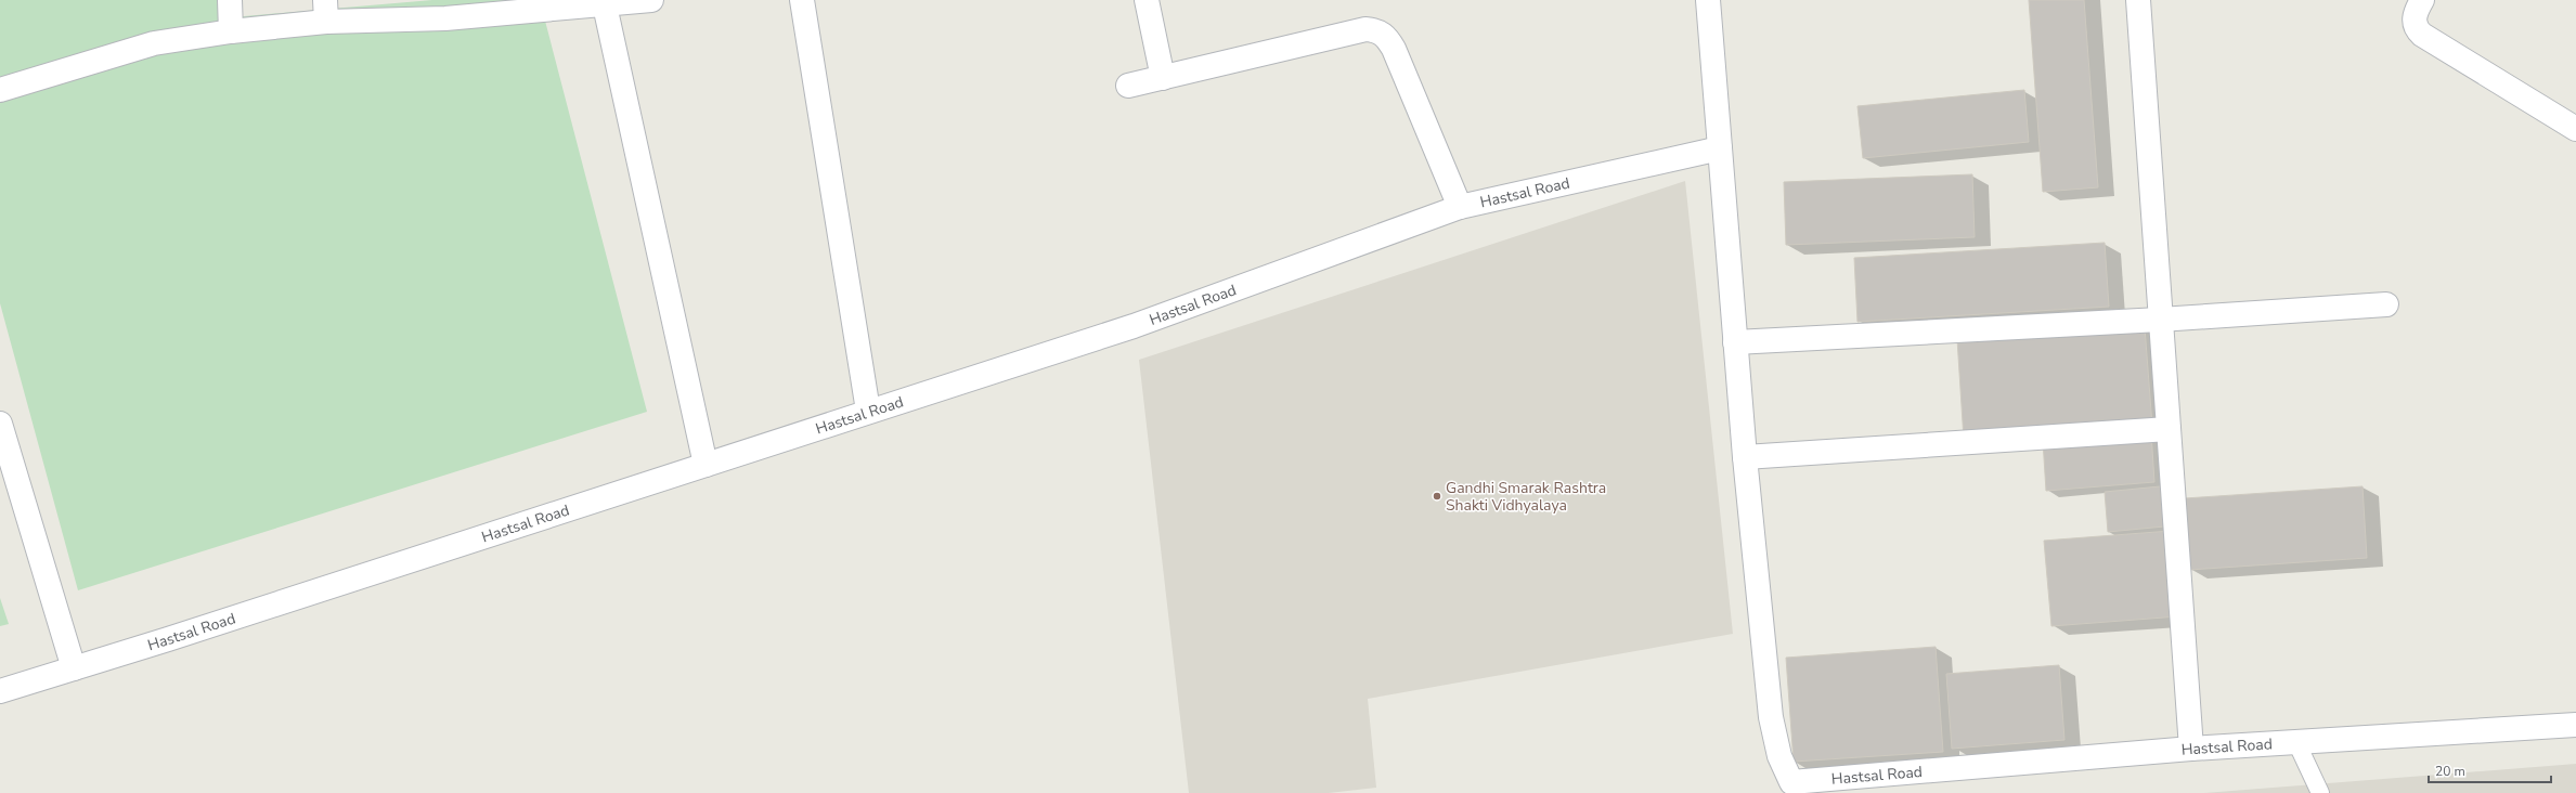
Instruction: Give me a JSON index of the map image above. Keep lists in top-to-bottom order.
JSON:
{
  "streets": {
    "street": ["Hastsal Road"]
  },
  "places": ["Gandhi Smarak Rashtra Shakti Vidhyalaya"],
  "scale_bar": "20 m"
}
